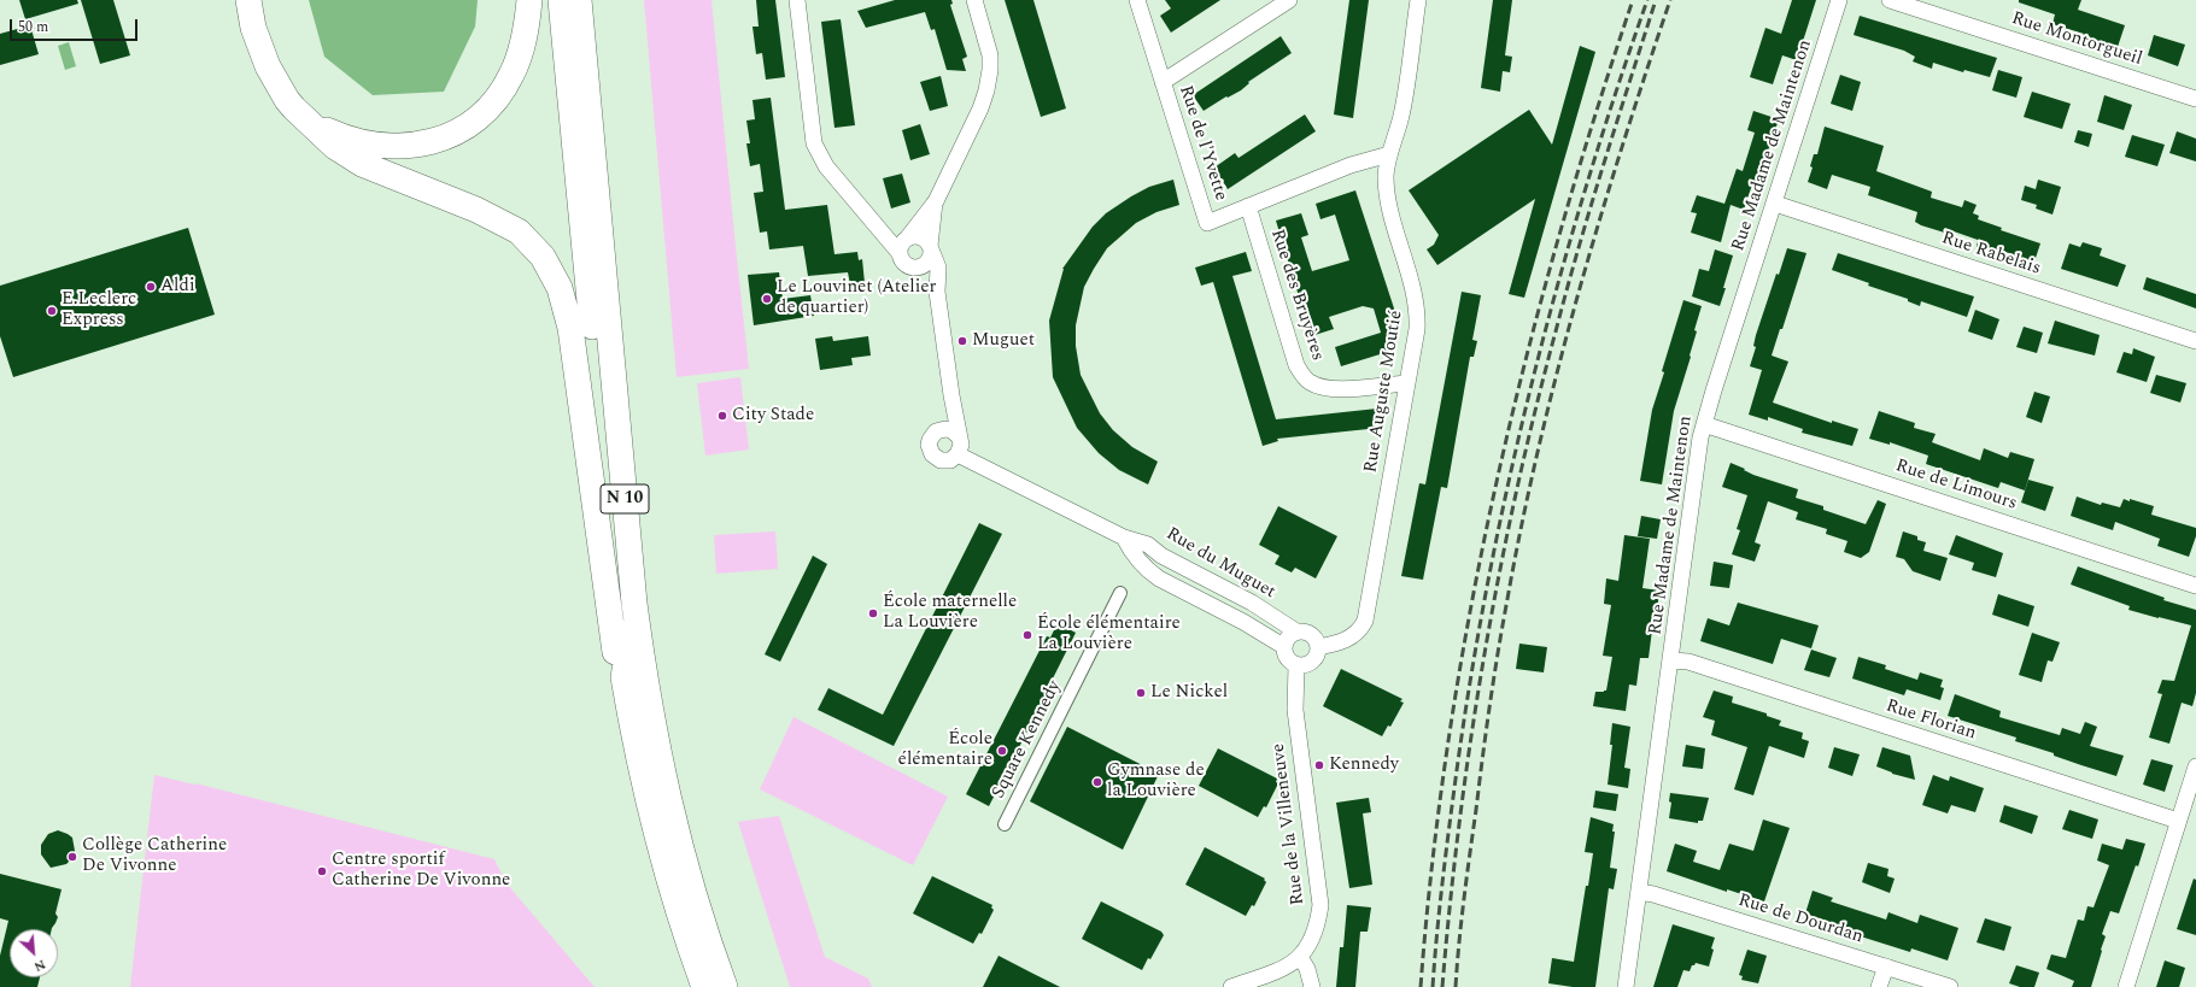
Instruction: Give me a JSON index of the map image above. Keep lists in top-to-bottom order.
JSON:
{
  "streets": {
    "main road": ["N 10"],
    "street": [
      "Rue Montorgueil",
      "Rue de l'Yvette",
      "Rue Madame de Maintenon",
      "Rue Rabelais",
      "Rue des Bruyères",
      "Rue Auguste Moutié",
      "Rue de Limours",
      "Rue du Muguet",
      "Rue Florian",
      "Square Kennedy",
      "Rue de la Villeneuve",
      "Rue de Dourdan"
    ]
  },
  "crossings": [
    ["Rue de l'Yvette", "Rue des Bruyères"],
    ["Rue de l'Yvette", "Rue Auguste Moutié"],
    ["Rue Madame de Maintenon", "Rue Rabelais"],
    ["Rue Madame de Maintenon", "Rue de Limours"],
    ["Rue Madame de Maintenon", "Rue Florian"],
    ["Rue Madame de Maintenon", "Rue de Dourdan"],
    ["Rue des Bruyères", "Rue Auguste Moutié"],
    ["Rue Auguste Moutié", "Rue du Muguet"],
    ["Rue Auguste Moutié", "Rue de la Villeneuve"],
    ["Rue du Muguet", "Rue de la Villeneuve"]
  ],
  "places": [
    "Aldi",
    "Le Louvinet (Atelier de quartier)",
    "E.Leclerc Express",
    "Muguet",
    "City Stade",
    "École maternelle La Louvière",
    "École élémentaire La Louvière",
    "Le Nickel",
    "École élémentaire",
    "Kennedy",
    "Gymnase de la Louvière",
    "Collège Catherine De Vivonne",
    "Centre sportif Catherine De Vivonne"
  ],
  "scale_bar": "50 m",
  "north": "bottom right"
}
